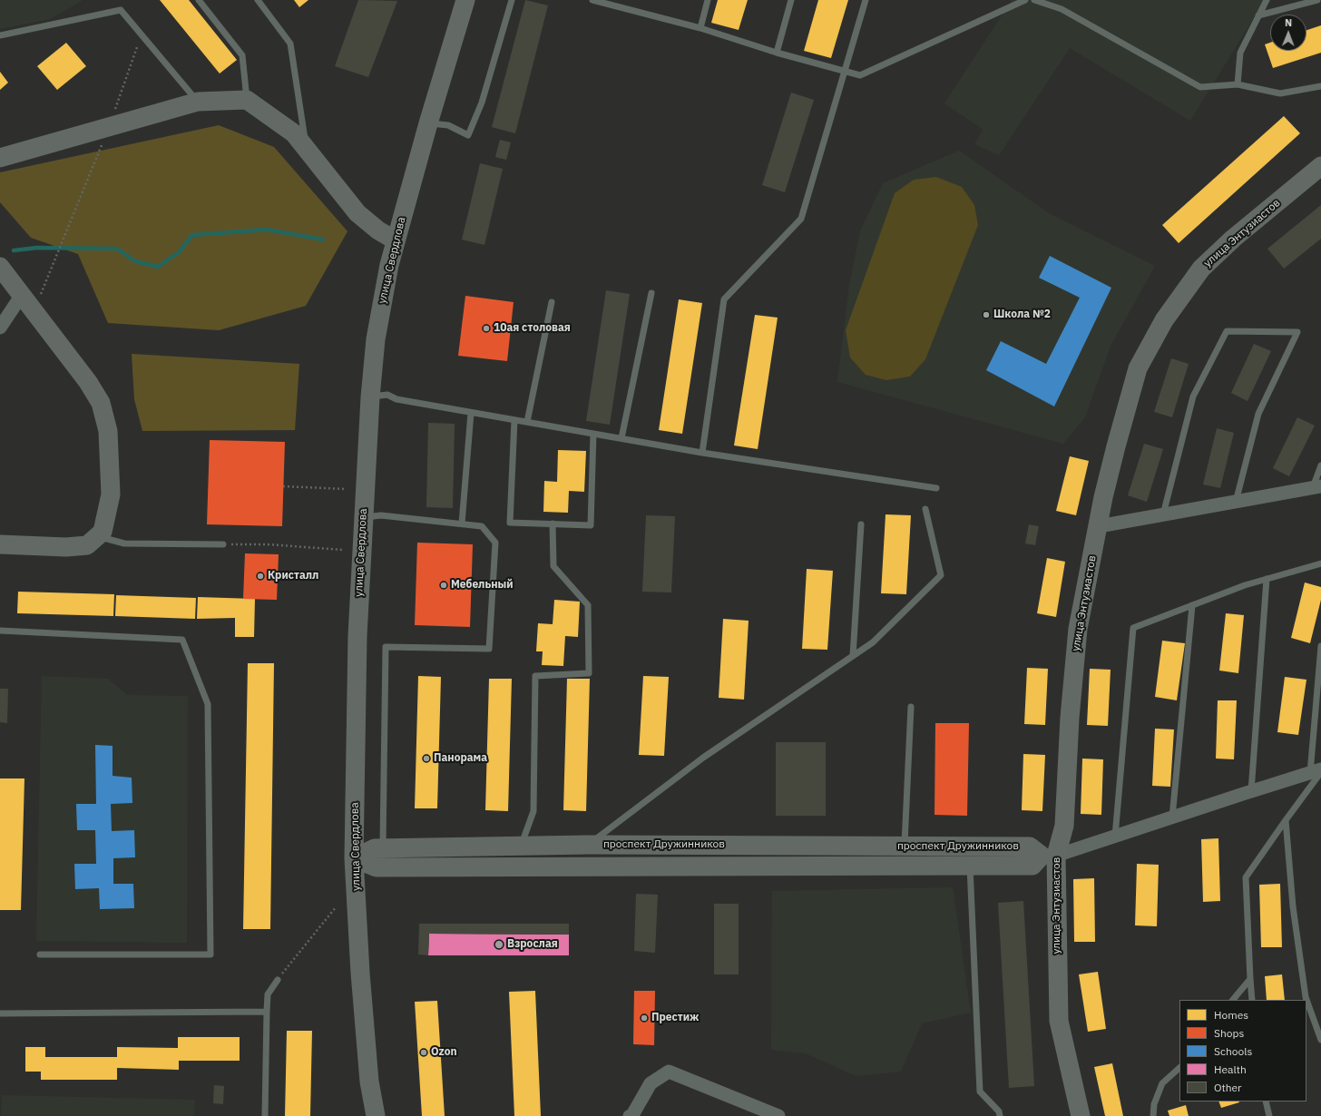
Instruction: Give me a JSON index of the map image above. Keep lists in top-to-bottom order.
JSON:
{
  "streets": {
    "street": ["улица Энтузиастов", "улица Свердлова", "проспект Дружинников"]
  },
  "crossings": [
    ["улица Энтузиастов", "проспект Дружинников"],
    ["улица Свердлова", "проспект Дружинников"]
  ],
  "places": [
    "Школа №2",
    "10ая столовая",
    "Кристалл",
    "Мебельный",
    "Панорама",
    "Взрослая",
    "Престиж",
    "Ozon"
  ],
  "legend": [
    "Homes",
    "Shops",
    "Schools",
    "Health",
    "Other"
  ],
  "north": "top"
}
